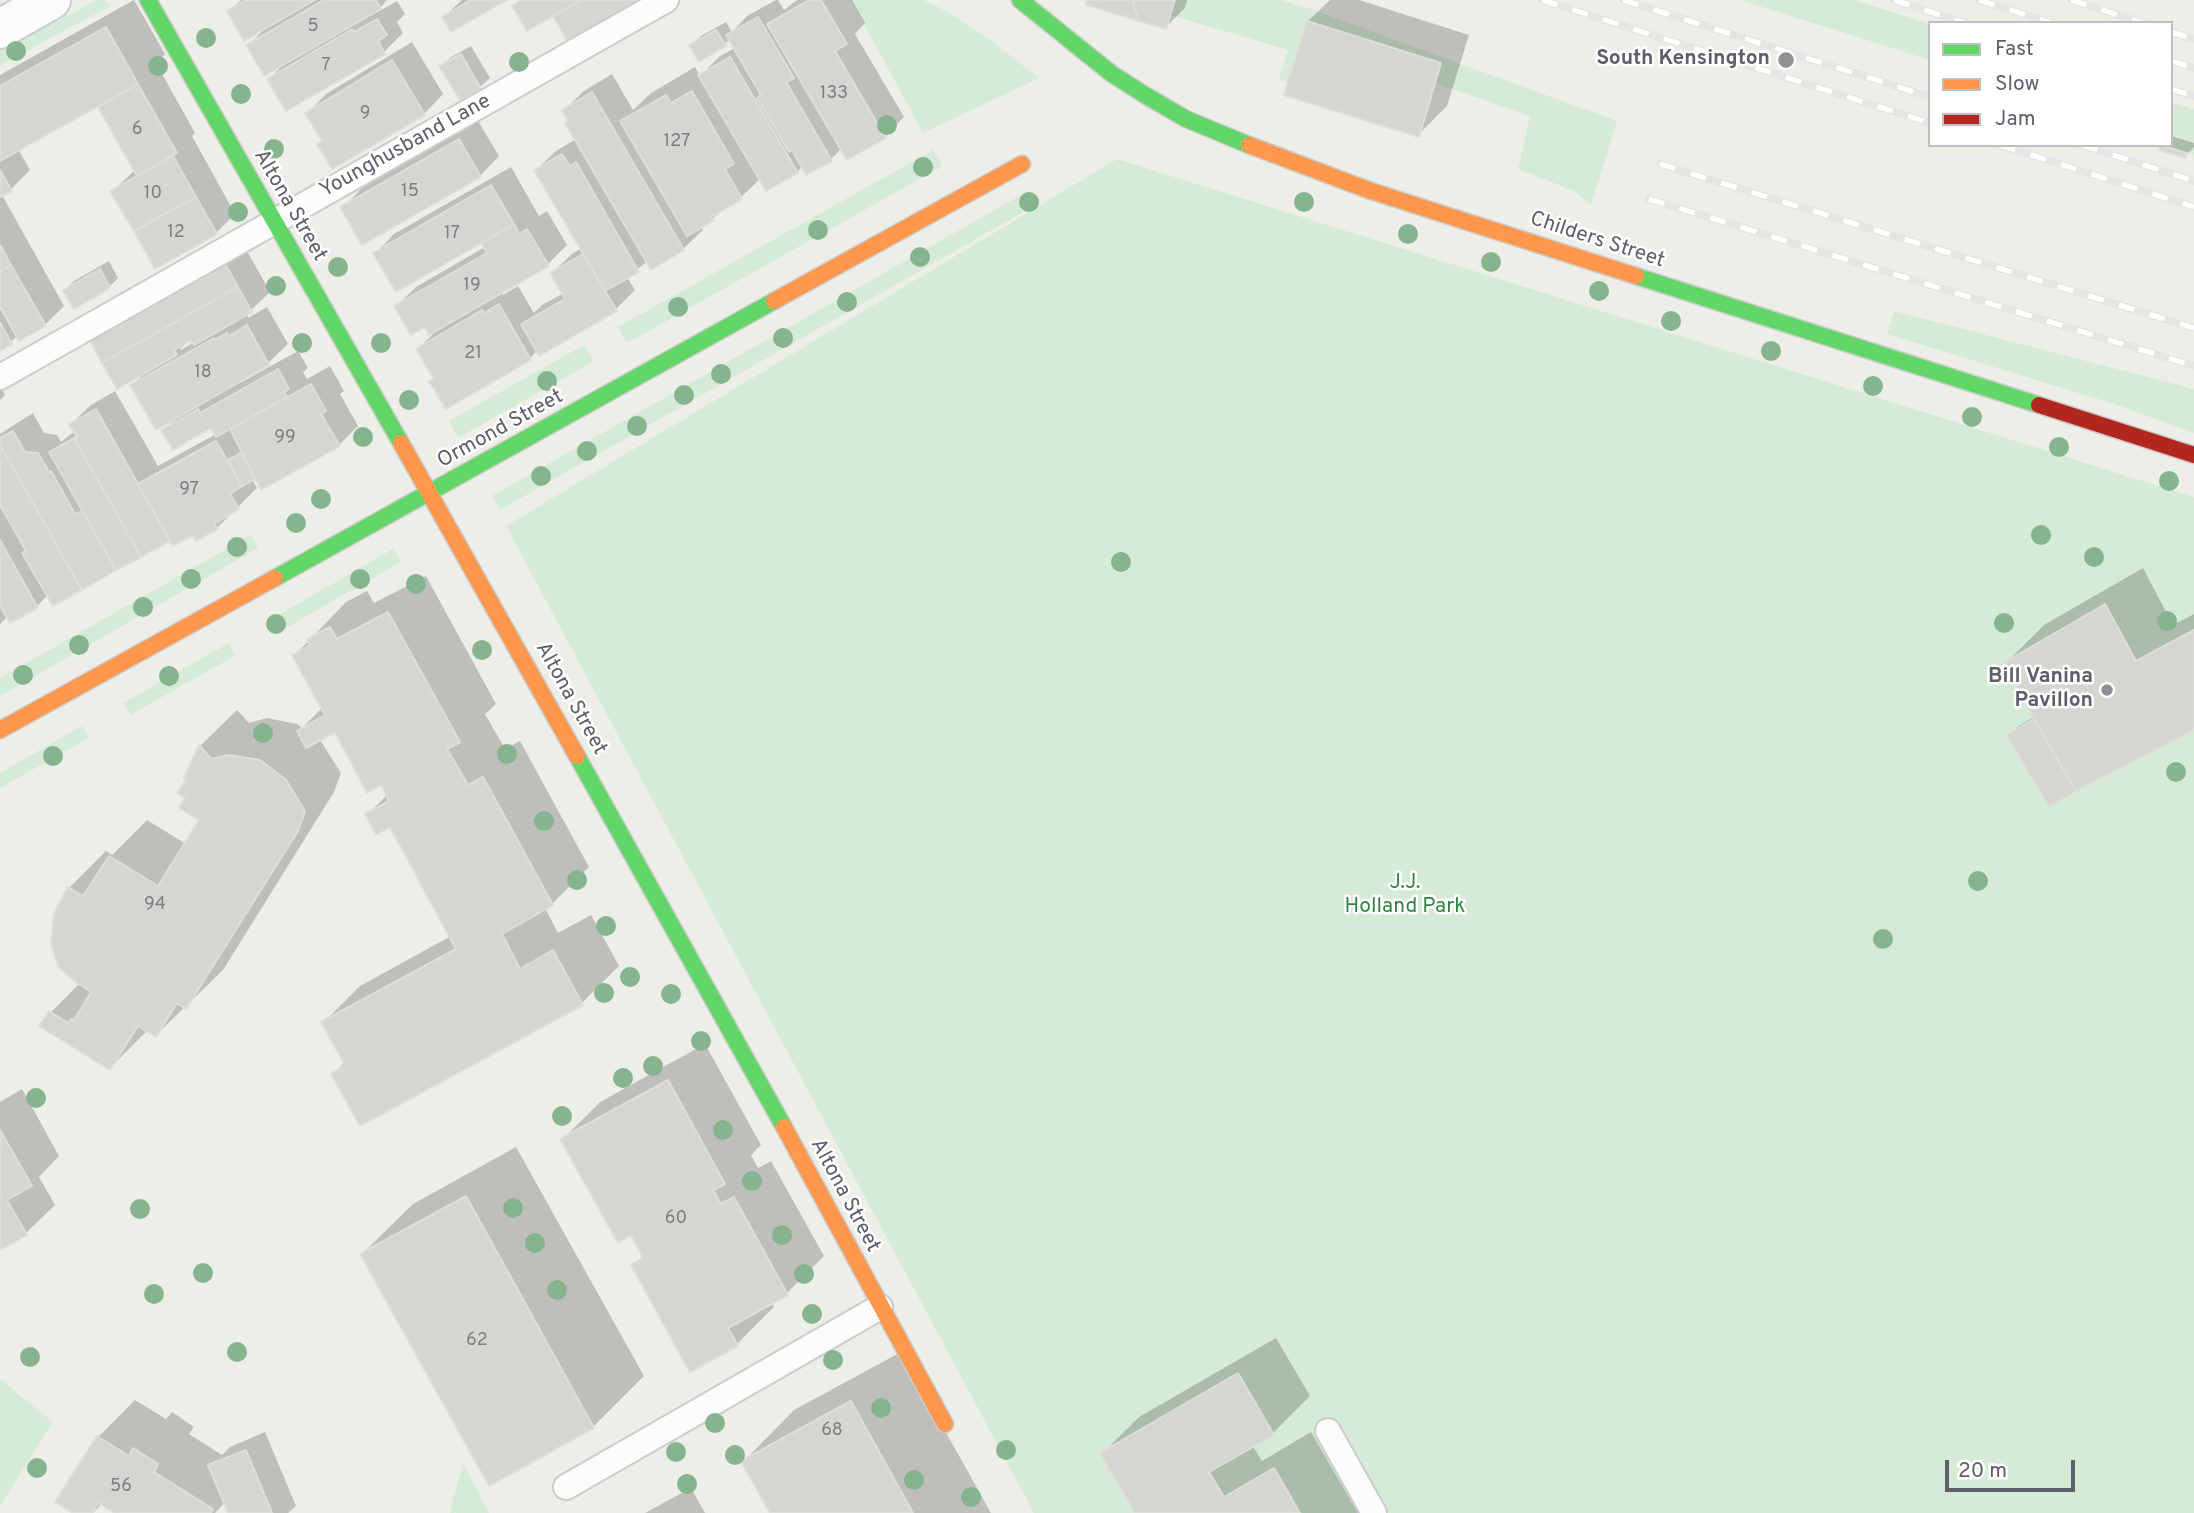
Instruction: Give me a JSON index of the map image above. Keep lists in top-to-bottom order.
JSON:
{
  "streets": {
    "street": ["Altona Street", "Childers Street", "Ormond Street"],
    "lane": ["Younghusband Lane"]
  },
  "crossings": [
    ["Younghusband Lane", "Altona Street"],
    ["Altona Street", "Ormond Street"]
  ],
  "parks": ["J.J. Holland Park"],
  "places": ["South Kensington", "Bill Vanina Pavillon"],
  "house_numbers": [
    "5",
    "7",
    "133",
    "9",
    "6",
    "127",
    "15",
    "10",
    "12",
    "17",
    "19",
    "21",
    "18",
    "99",
    "97",
    "94",
    "60",
    "62",
    "68",
    "56"
  ],
  "legend": ["Fast", "Slow", "Jam"],
  "scale_bar": "20 m"
}
